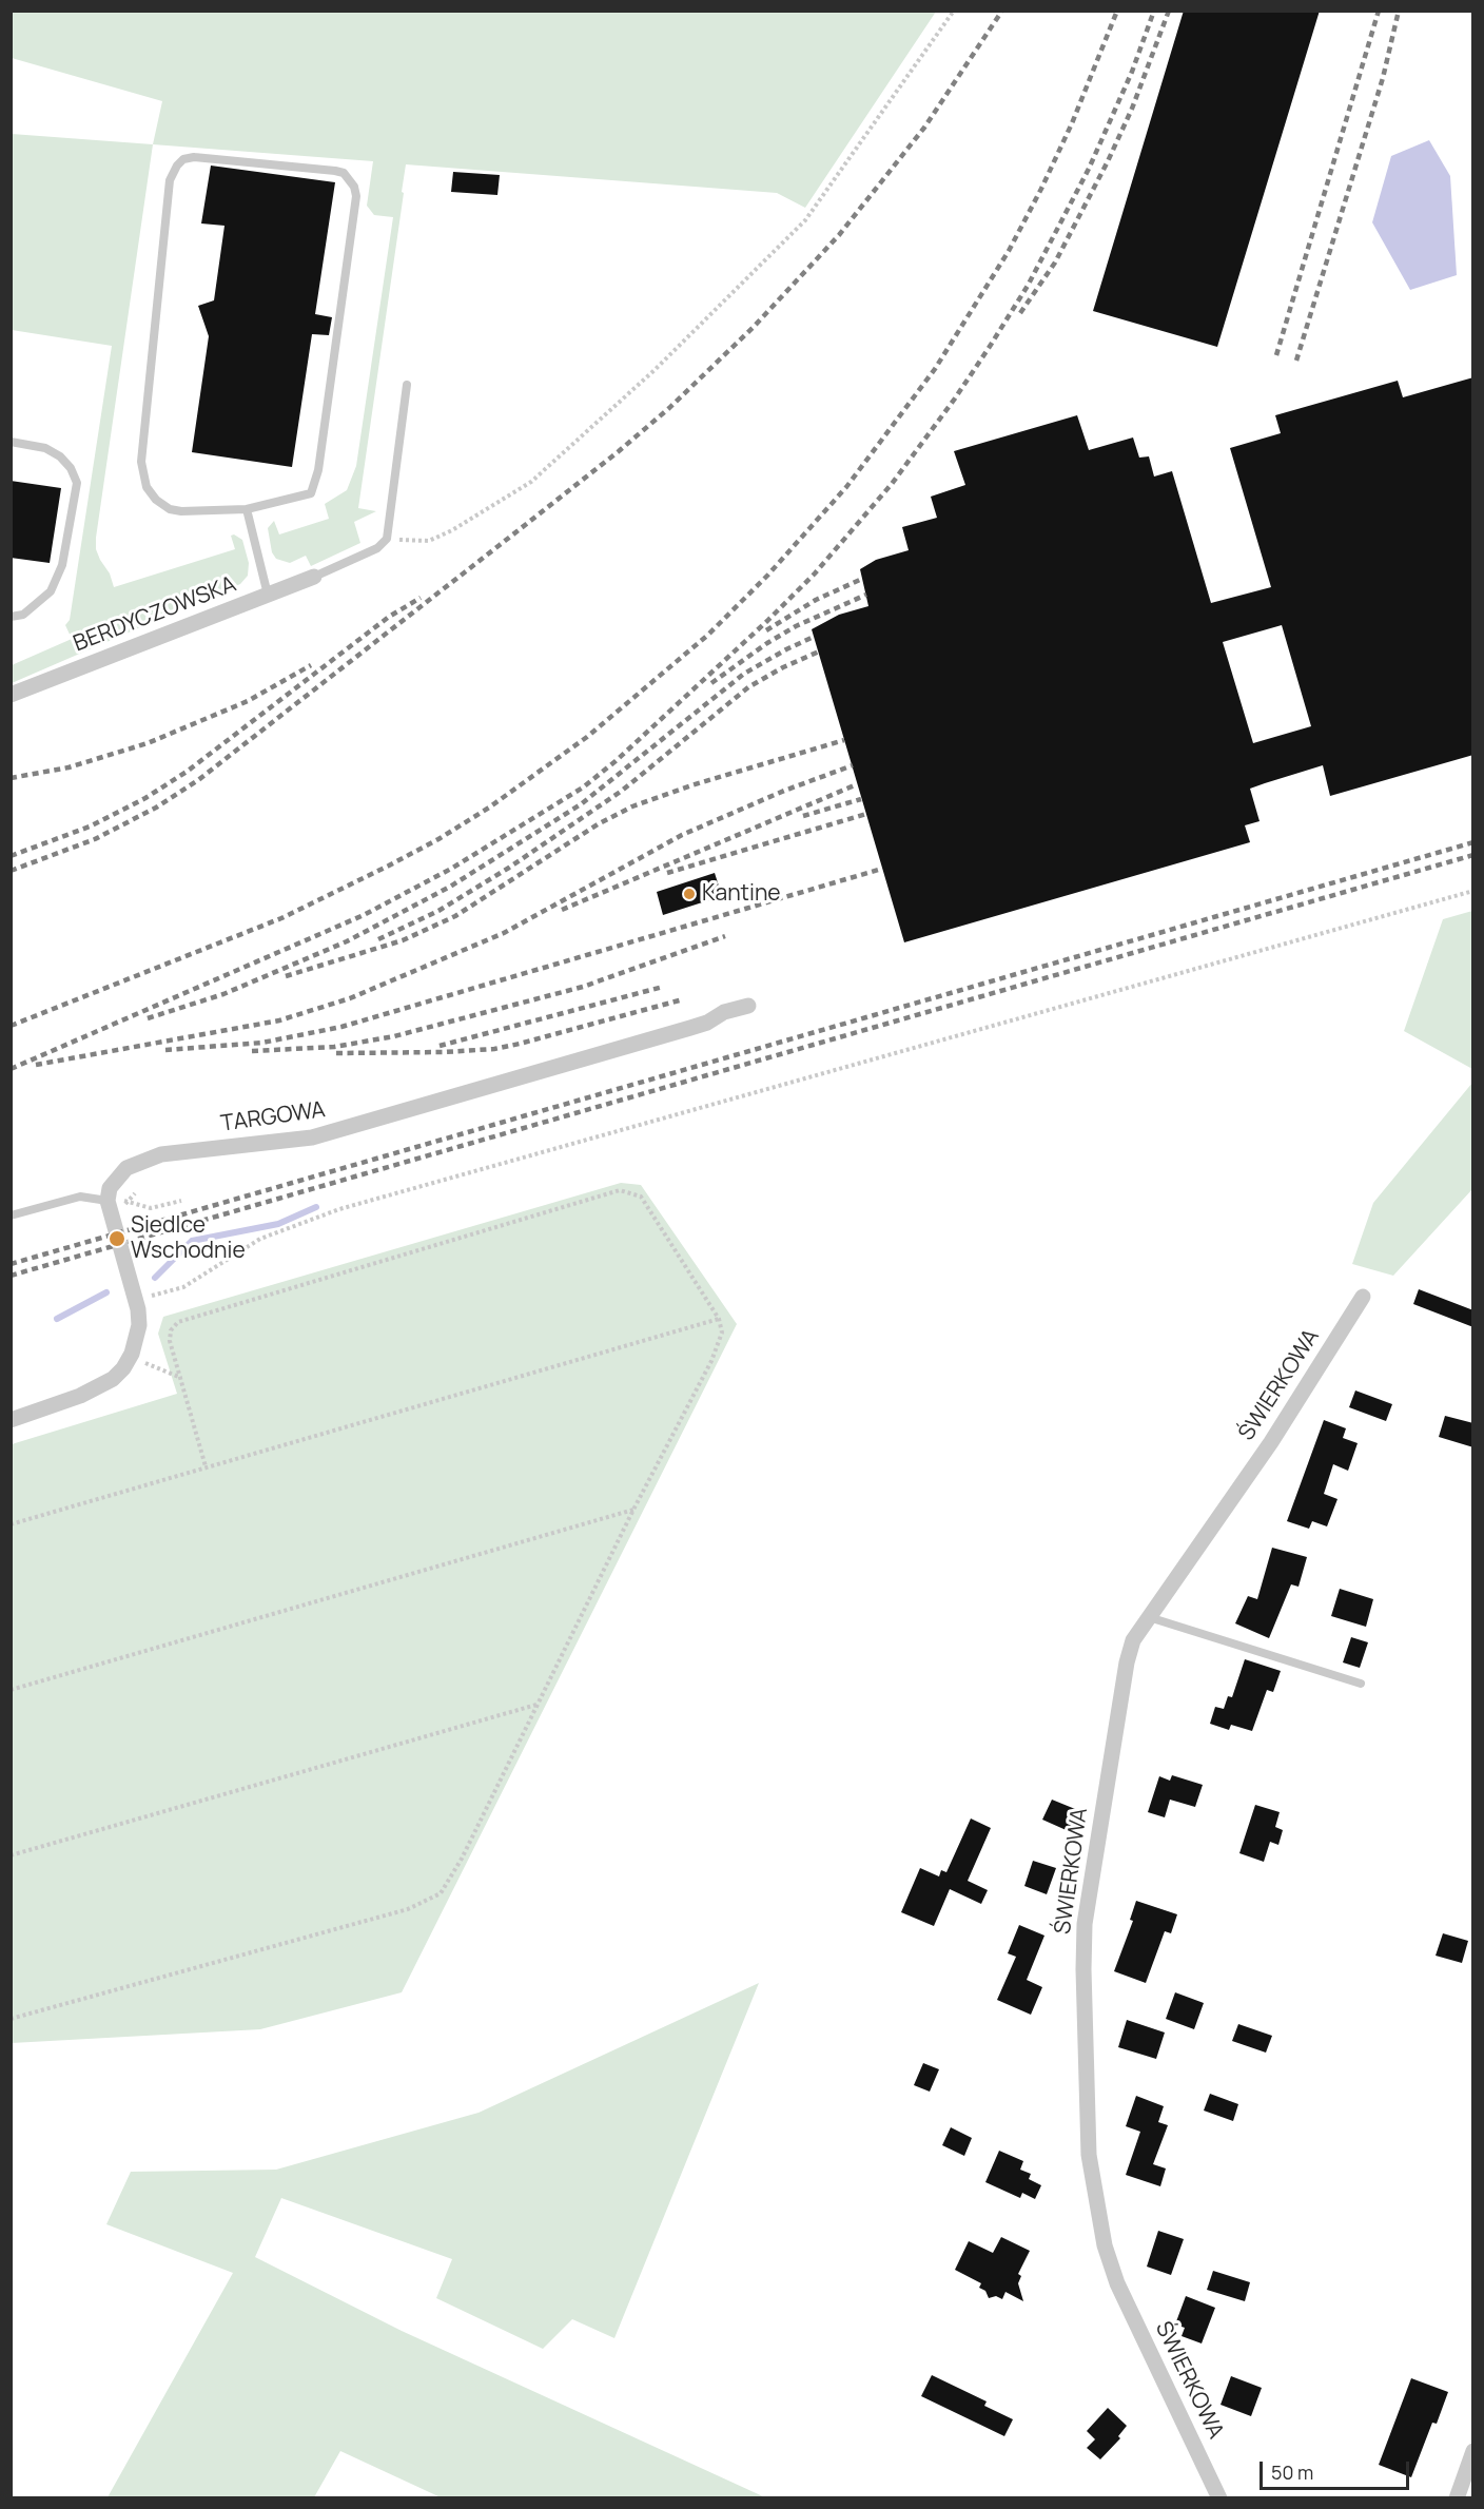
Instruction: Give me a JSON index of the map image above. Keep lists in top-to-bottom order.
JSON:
{
  "streets": {
    "street": ["BERDYCZOWSKA", "TARGOWA", "ŚWIERKOWA"]
  },
  "places": ["Kantine", "Siedlce Wschodnie"],
  "scale_bar": "50 m"
}
